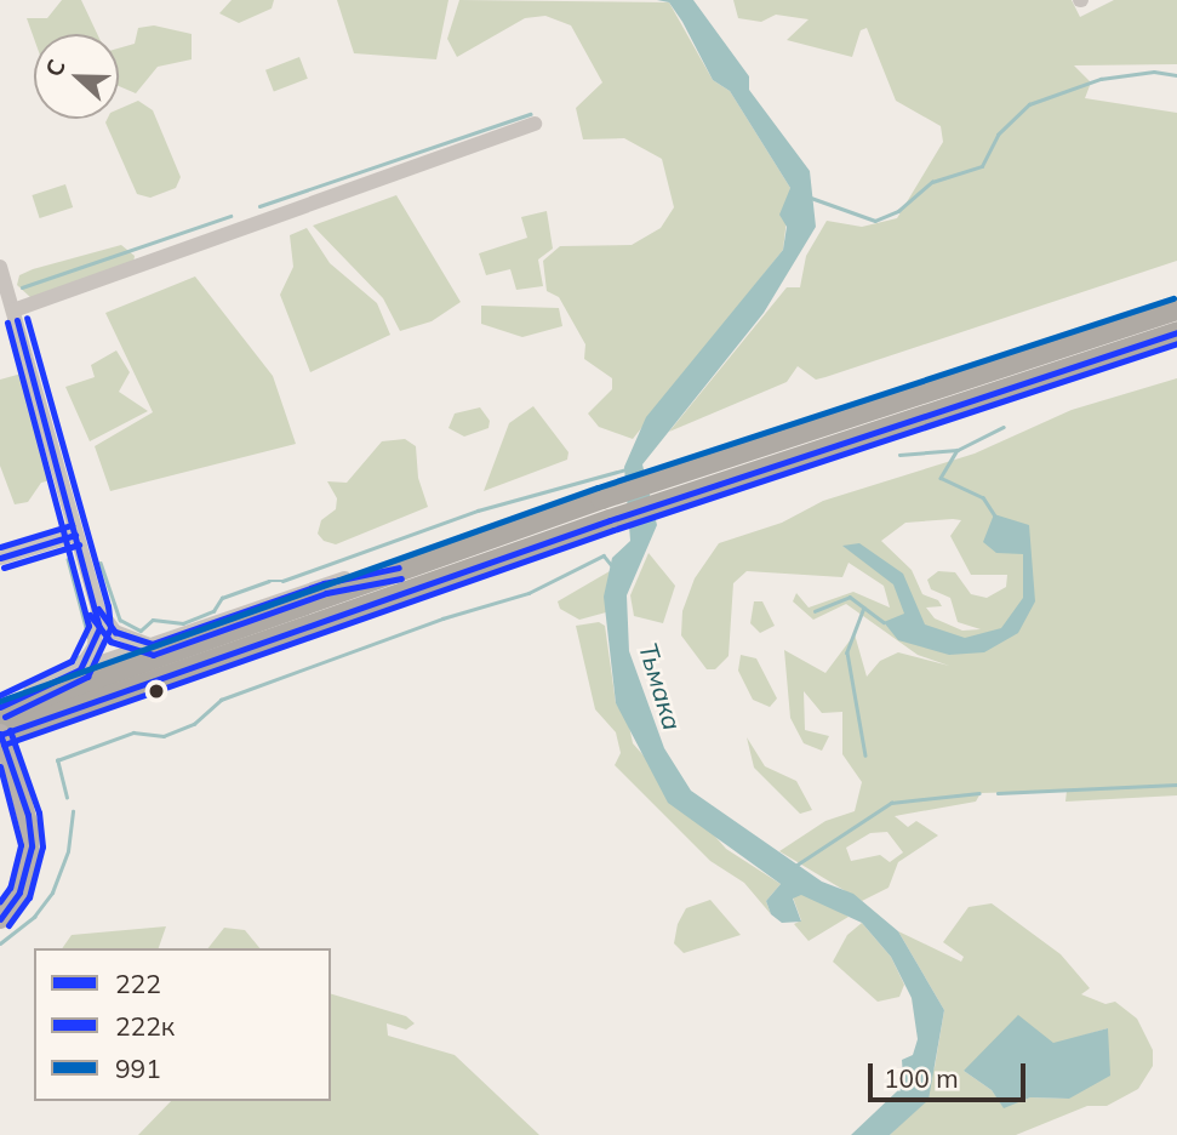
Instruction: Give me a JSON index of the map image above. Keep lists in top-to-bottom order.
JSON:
{
  "water": ["Тьмака"],
  "lines": ["transit line 991", "transit line 222к", "transit line 222"],
  "legend": ["222", "222к", "991"],
  "scale_bar": "100 m",
  "north": "left"
}
